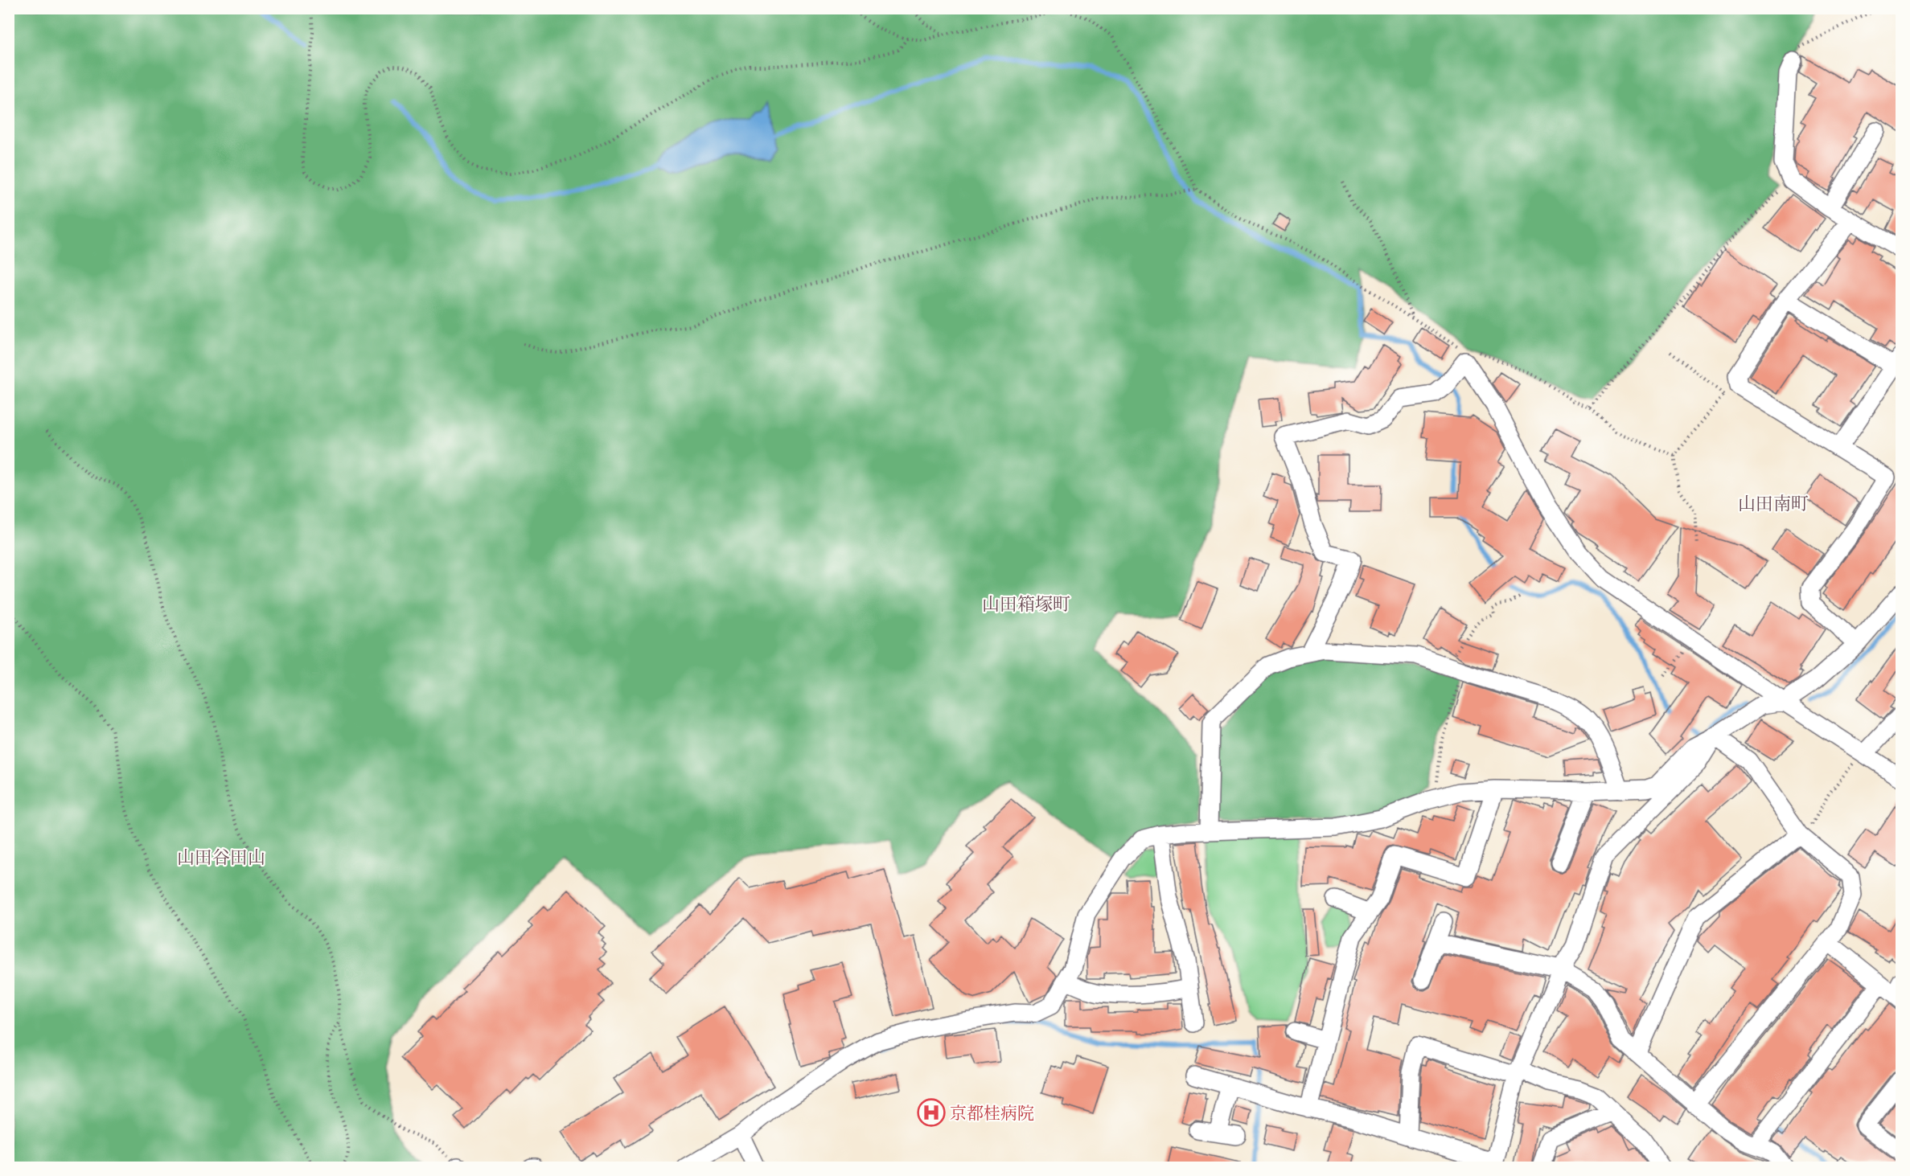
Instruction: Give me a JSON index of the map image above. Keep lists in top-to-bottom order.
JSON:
{
  "districts": ["山田南町", "山田箱塚町", "山田谷田山"],
  "places": {
    "hospital": ["京都桂病院"]
  }
}
